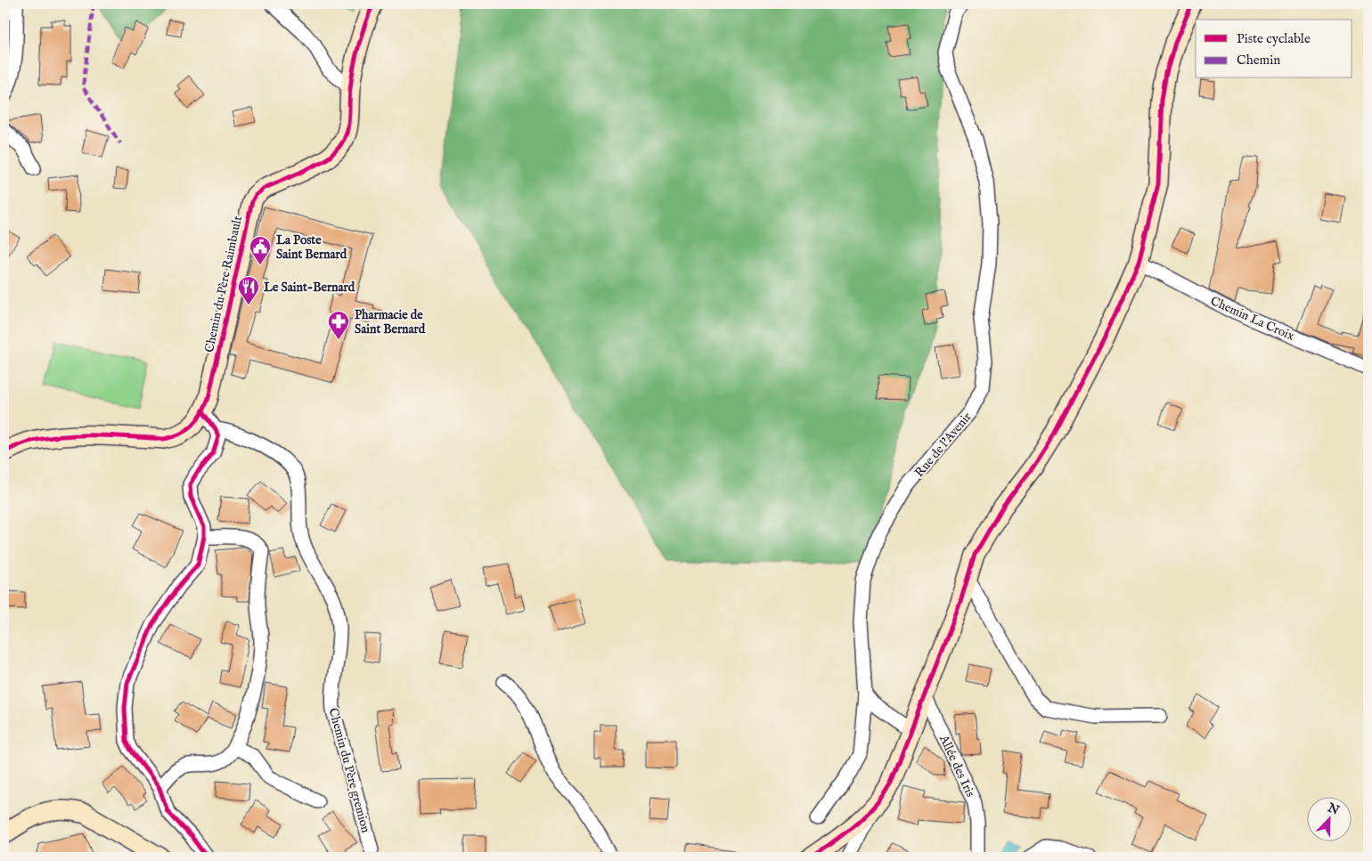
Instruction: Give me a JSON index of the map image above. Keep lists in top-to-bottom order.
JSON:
{
  "streets": {
    "street": [
      "Chemin du Père Raimbault",
      "Chemin La Croix",
      "Rue de l'Avenir",
      "Allée des Iris",
      "Chemin du Père gremion"
    ]
  },
  "places": {
    "public building": ["La Poste Saint Bernard"],
    "restaurant": ["Le Saint-Bernard"],
    "pharmacy": ["Pharmacie de Saint Bernard"]
  },
  "legend": ["Piste cyclable", "Chemin"],
  "north": "top right"
}
